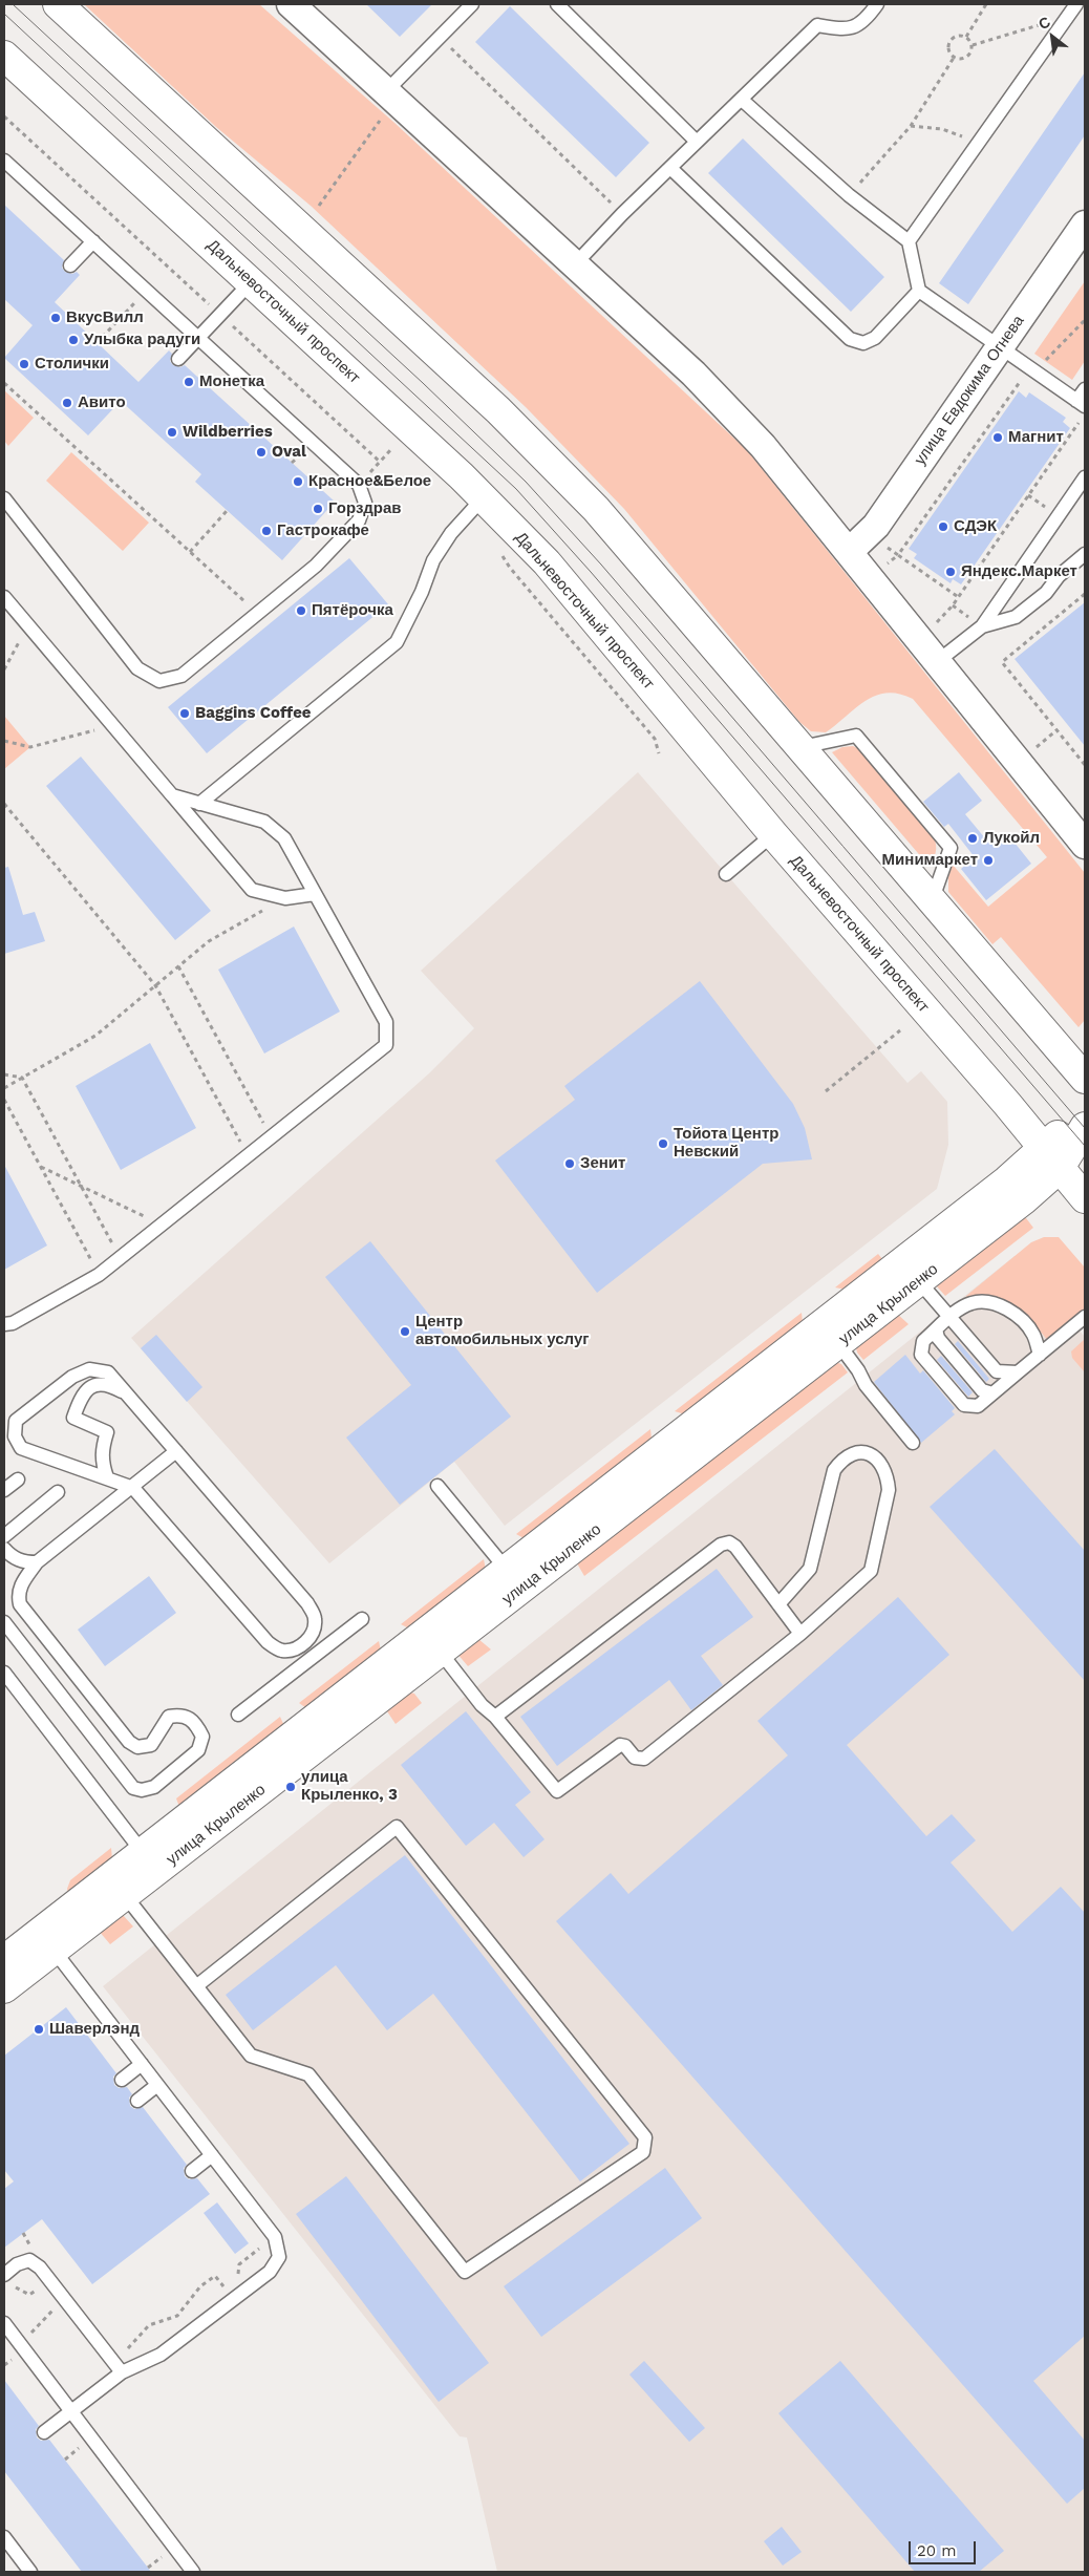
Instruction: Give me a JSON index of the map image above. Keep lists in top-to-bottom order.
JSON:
{
  "streets": {
    "main road": ["Дальневосточный проспект", "улица Крыленко"],
    "street": ["улица Евдокима Огнева"]
  },
  "crossings": [
    ["Дальневосточный проспект", "улица Крыленко"]
  ],
  "places": [
    "ВкусВилл",
    "Улыбка радуги",
    "Столички",
    "Монетка",
    "Авито",
    "Wildberries",
    "Магнит",
    "Oval",
    "Красное&Белое",
    "Горздрав",
    "СДЭК",
    "Гастрокафе",
    "Яндекс.Маркет",
    "Пятёрочка",
    "Baggins Coffee",
    "Лукойл",
    "Минимаркет",
    "Тойота Центр Невский",
    "Зенит",
    "Центр автомобильных услуг",
    "улица Крыленко, 3",
    "Шаверлэнд"
  ],
  "scale_bar": "20 m",
  "north": "top left"
}
